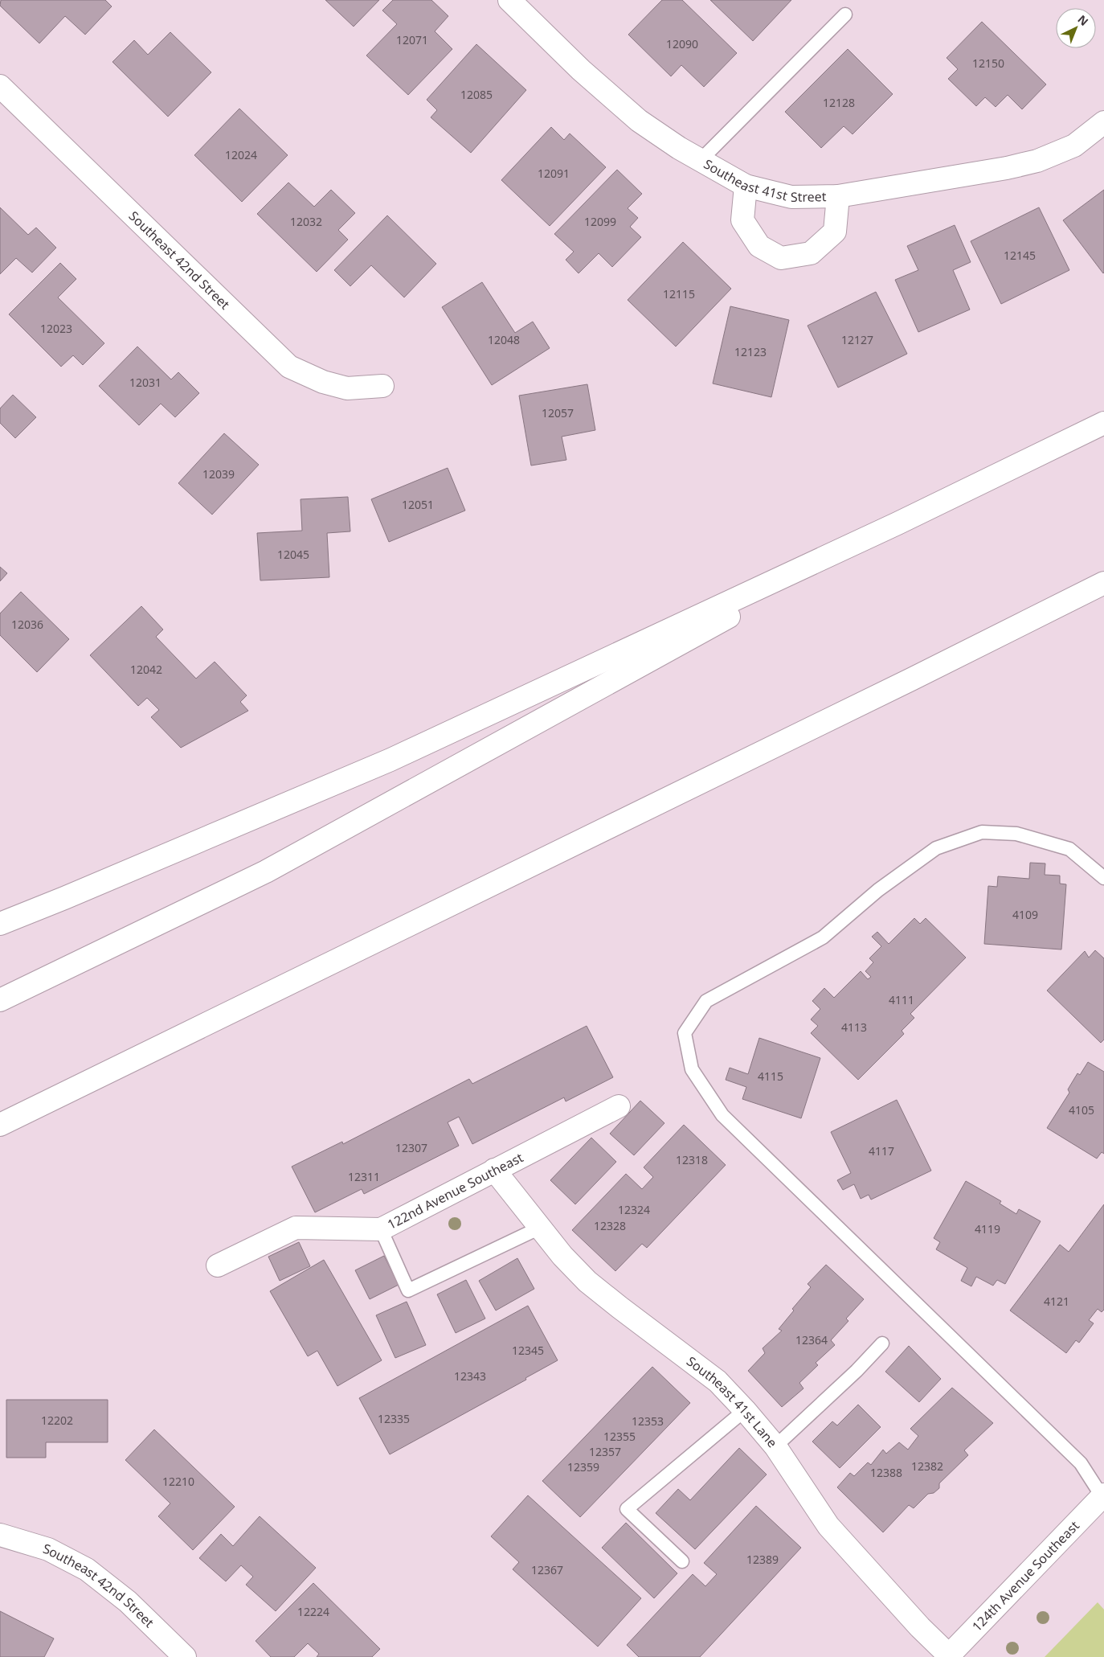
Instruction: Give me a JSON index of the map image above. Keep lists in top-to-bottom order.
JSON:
{
  "streets": {
    "main road": [
      "Southeast 41st Street",
      "Southeast 42nd Street",
      "122nd Avenue Southeast",
      "Southeast 41st Lane",
      "124th Avenue Southeast"
    ]
  },
  "crossings": [
    ["122nd Avenue Southeast", "Southeast 41st Lane"],
    ["Southeast 41st Lane", "124th Avenue Southeast"]
  ],
  "house_numbers": [
    "12071",
    "12090",
    "12150",
    "12085",
    "12128",
    "12024",
    "12091",
    "12032",
    "12099",
    "12145",
    "12115",
    "12023",
    "12048",
    "12127",
    "12123",
    "12031",
    "12057",
    "12039",
    "12051",
    "12045",
    "12036",
    "12042",
    "4109",
    "4111",
    "4113",
    "4115",
    "4105",
    "12307",
    "4117",
    "12318",
    "12311",
    "12324",
    "12328",
    "4119",
    "4121",
    "12364",
    "12345",
    "12343",
    "12335",
    "12202",
    "12353",
    "12355",
    "12357",
    "12382",
    "12359",
    "12388",
    "12210",
    "12389",
    "12367",
    "12224"
  ],
  "north": "top right"
}
